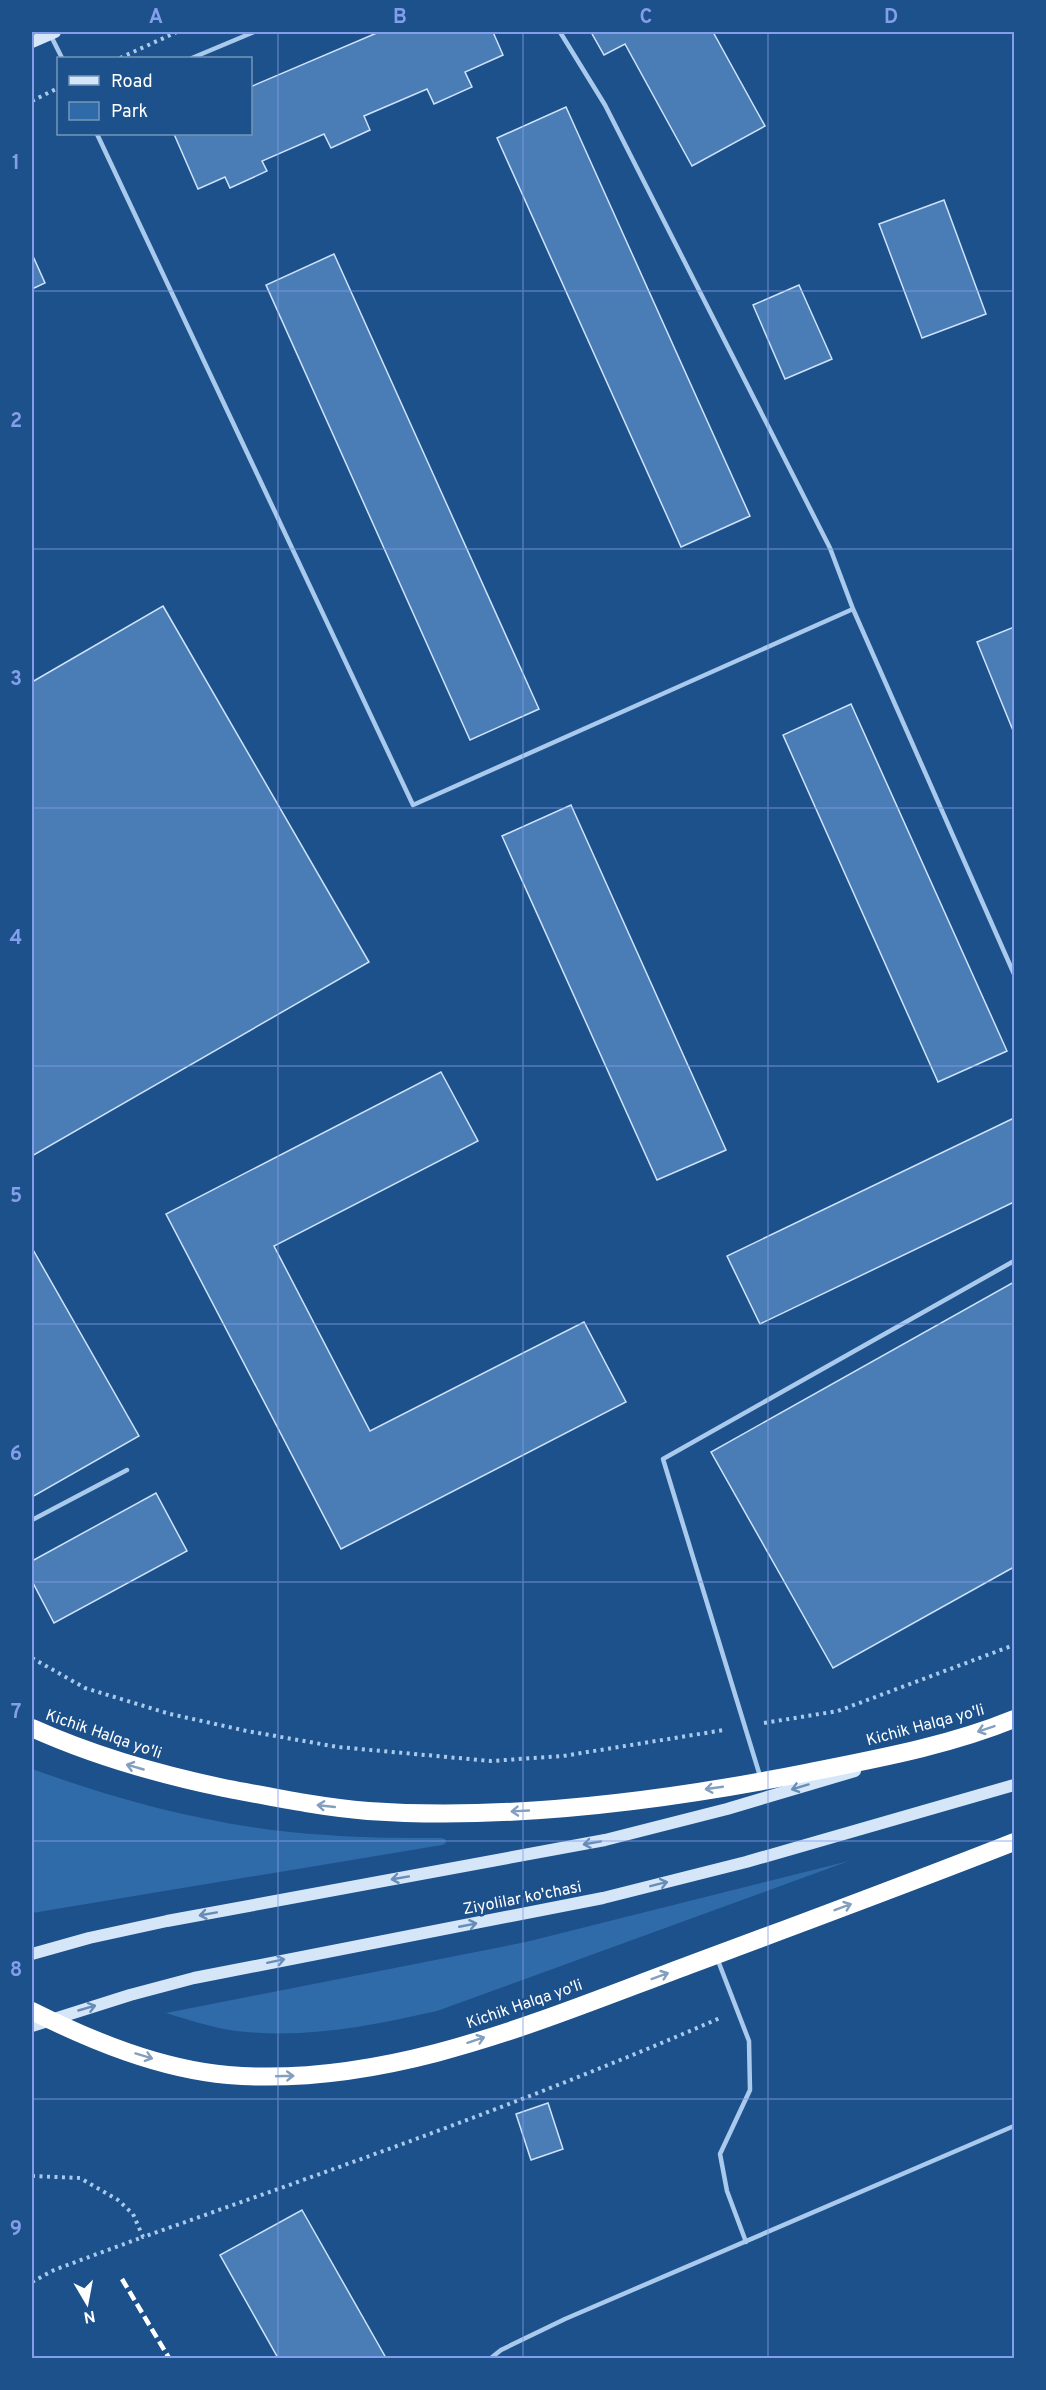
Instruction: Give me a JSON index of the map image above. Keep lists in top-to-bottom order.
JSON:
{
  "streets": {
    "highway": ["Kichik Halqa yo'li"],
    "main road": ["Ziyolilar ko'chasi"]
  },
  "legend": ["Road", "Park"],
  "north": "bottom",
  "grid": {
    "columns": [
      "A",
      "B",
      "C",
      "D"
    ],
    "rows": [
      "1",
      "2",
      "3",
      "4",
      "5",
      "6",
      "7",
      "8",
      "9"
    ]
  }
}
